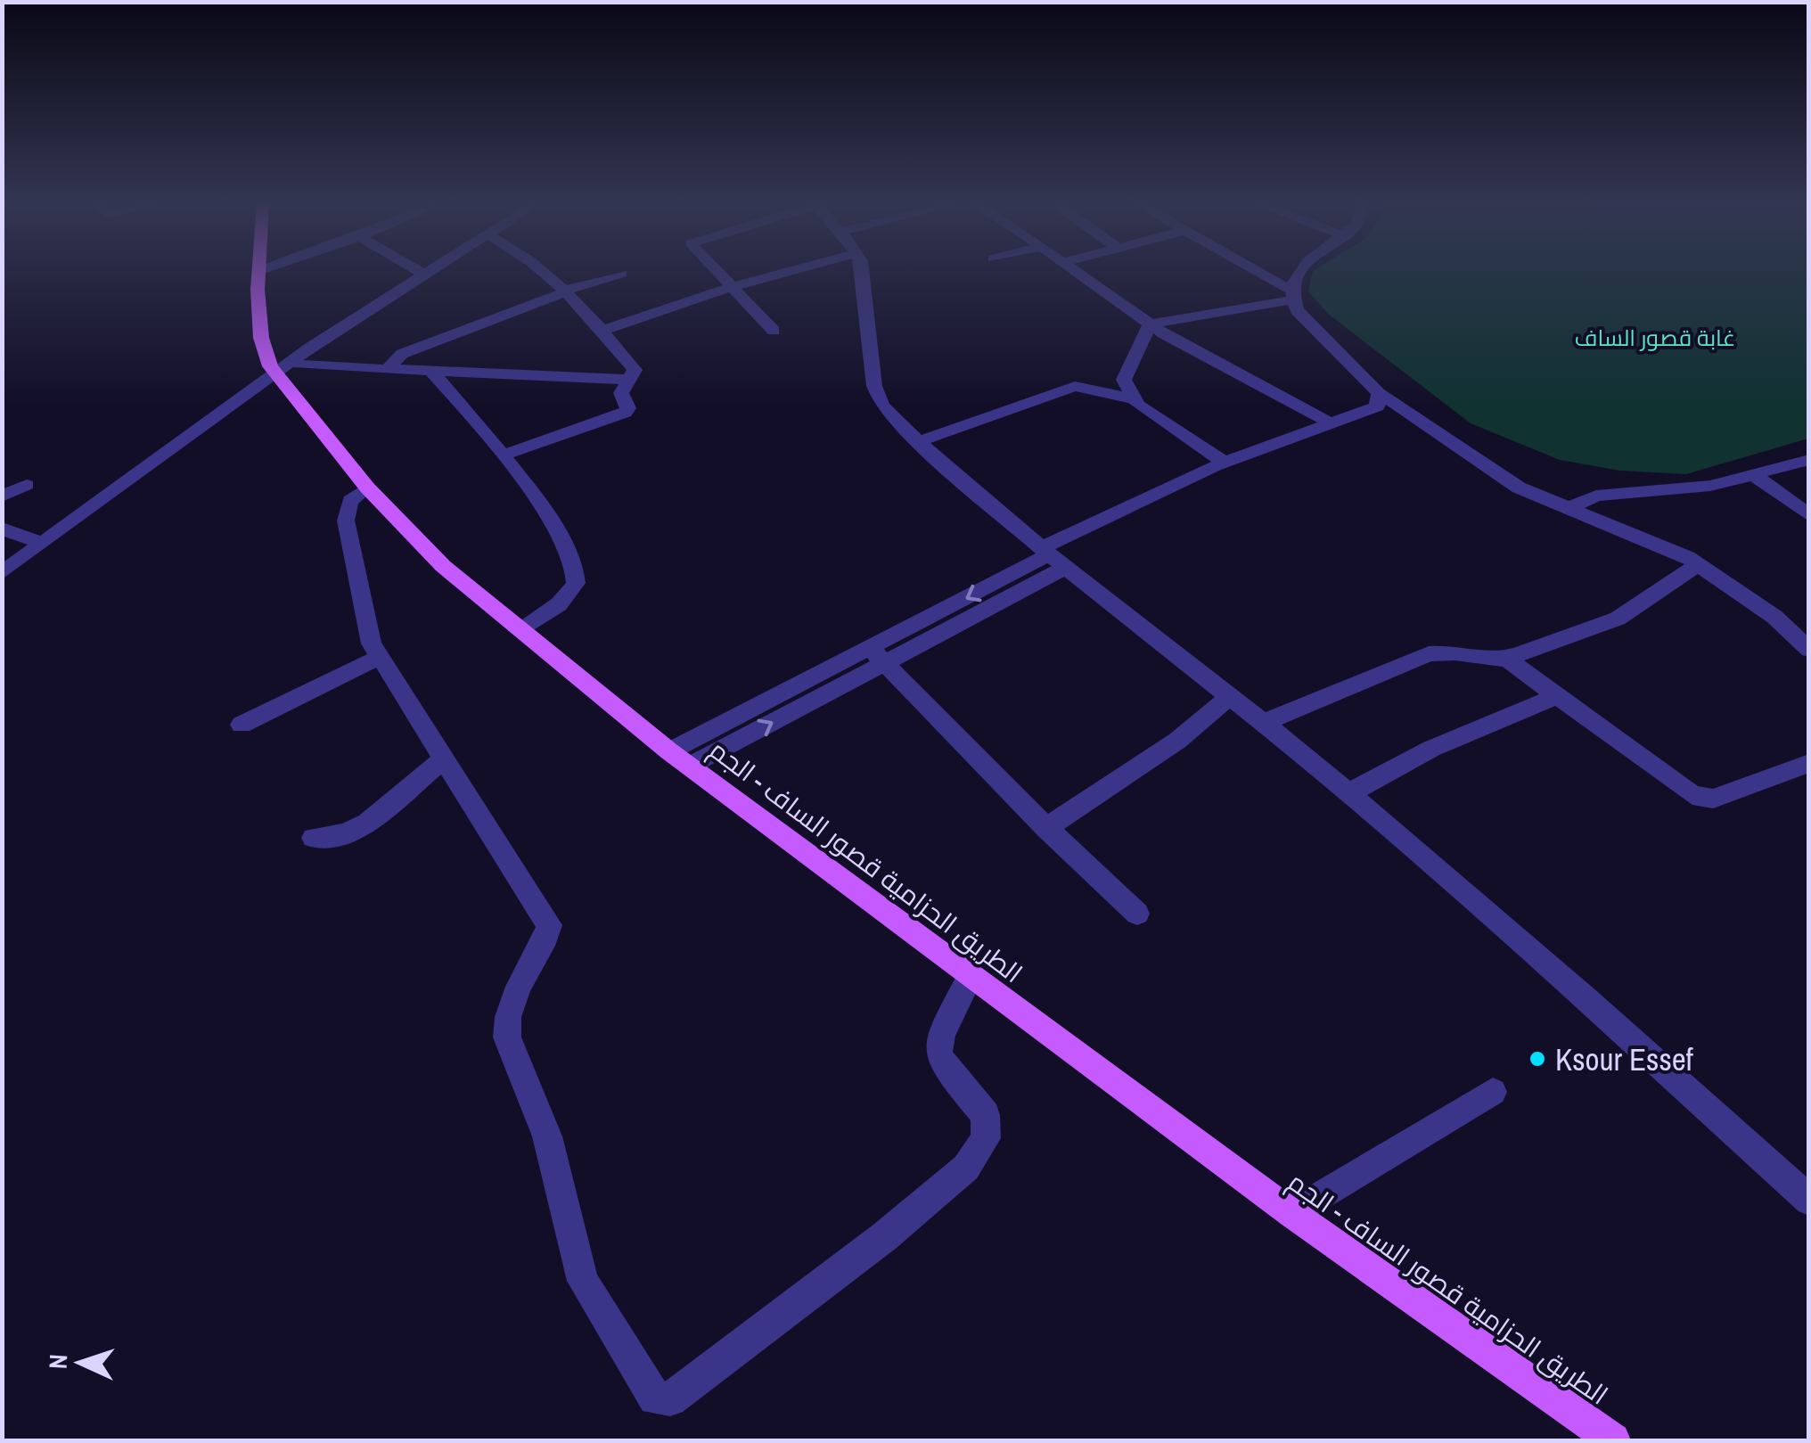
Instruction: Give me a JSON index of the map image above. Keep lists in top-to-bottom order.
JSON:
{
  "streets": {
    "main road": ["الطريق الحزامية قصور الساف - الجم"]
  },
  "parks": ["غابة قصور الساف"],
  "places": ["Ksour Essef"],
  "north": "left"
}
